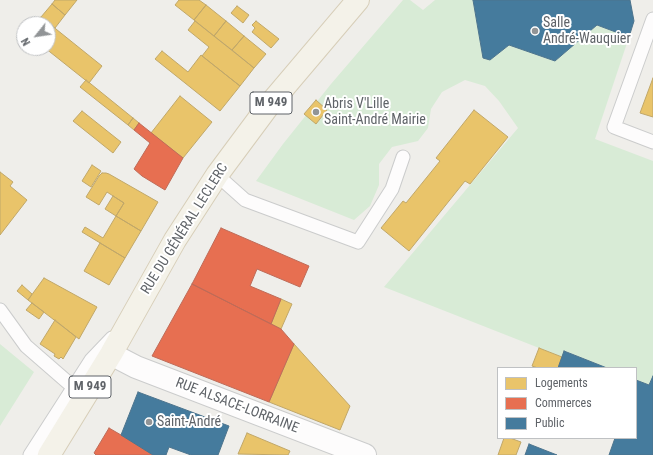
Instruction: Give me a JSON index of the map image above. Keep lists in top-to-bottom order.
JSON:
{
  "streets": {
    "main road": ["M 949", "RUE DU GÉNÉRAL LECLERC"],
    "street": ["RUE ALSACE-LORRAINE"]
  },
  "crossings": [
    ["RUE DU GÉNÉRAL LECLERC", "RUE ALSACE-LORRAINE"]
  ],
  "places": ["Salle André-Wauquier", "Abris V'Lille Saint-André Mairie", "Saint-André"],
  "legend": ["Logements", "Commerces", "Public"],
  "north": "bottom left"
}
